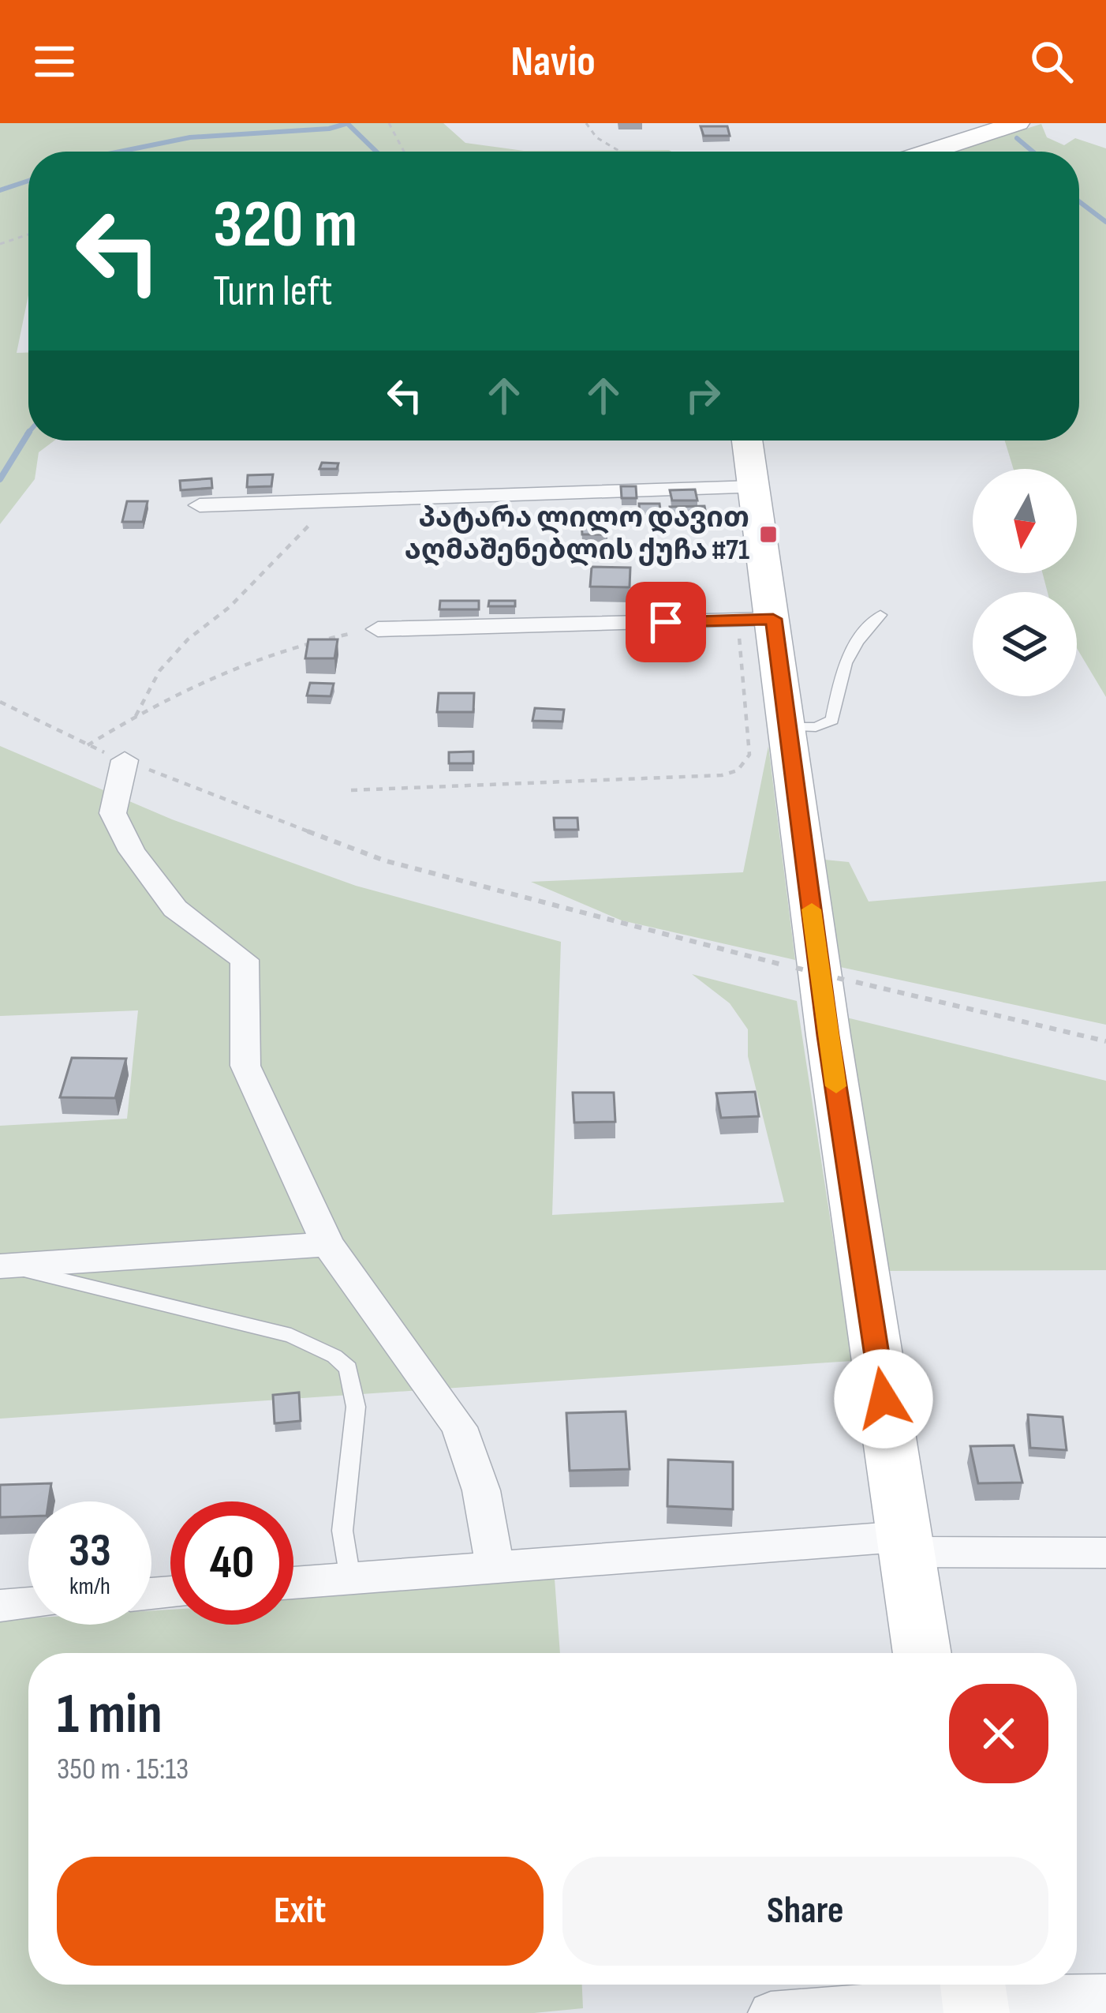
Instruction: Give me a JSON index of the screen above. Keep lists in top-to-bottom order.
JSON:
{
  "places": {
    "transit": ["პატარა ლილო დავით აღმაშენებლის ქუჩა #71"]
  },
  "north": "bottom",
  "page": {
    "header": "Navio",
    "turn": ["320 m", "Turn left"],
    "speed": "33 km/h",
    "limit": "40",
    "heading": ["1 min", "350 m · 15:13"],
    "buttons": ["Exit", "Share"]
  }
}
